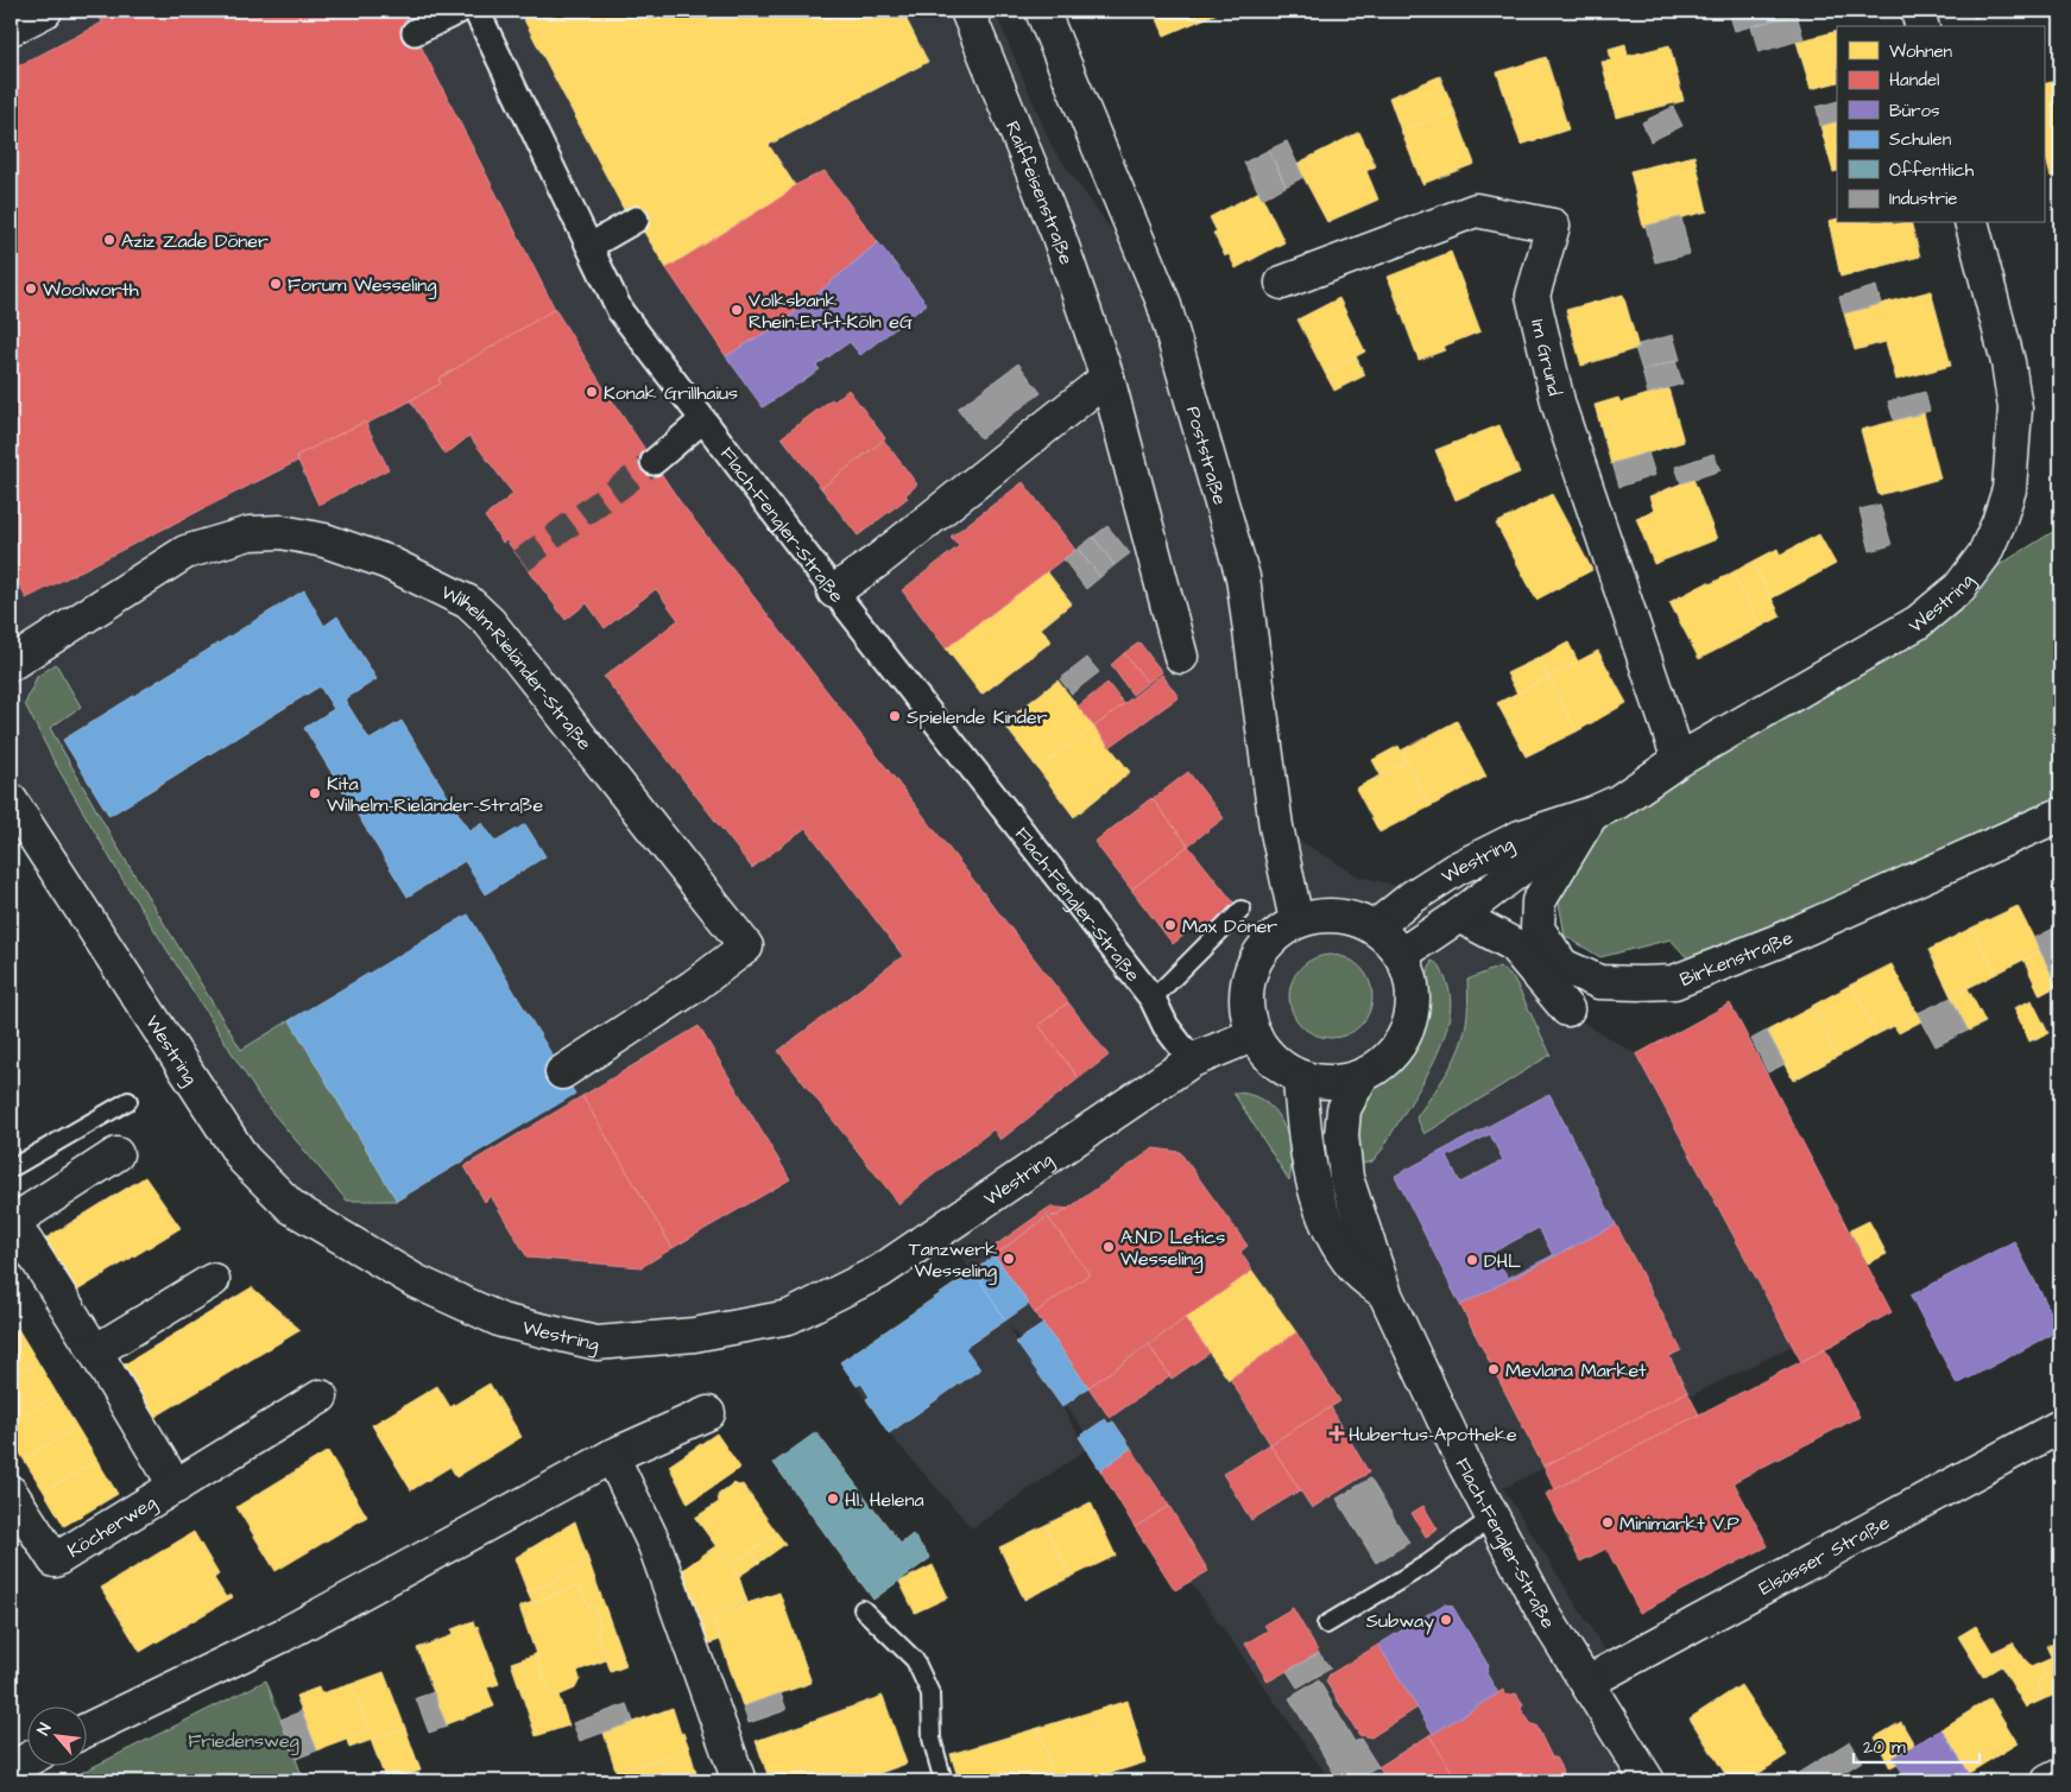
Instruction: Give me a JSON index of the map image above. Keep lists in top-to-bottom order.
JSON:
{
  "streets": {
    "street": [
      "Raiffeisenstraße",
      "Im Grund",
      "Poststraße",
      "Flach-Fengler-Straße",
      "Westring",
      "Wilhelm-Rieländer-Straße",
      "Birkenstraße",
      "Köcherweg",
      "Elsässer Straße"
    ]
  },
  "crossings": [
    ["Im Grund", "Westring"],
    ["Poststraße", "Flach-Fengler-Straße"],
    ["Poststraße", "Westring"],
    ["Flach-Fengler-Straße", "Westring"],
    ["Flach-Fengler-Straße", "Elsässer Straße"],
    ["Westring", "Birkenstraße"]
  ],
  "parks": ["Friedensweg"],
  "places": {
    "other": [
      "Aziz Zade Döner",
      "Forum Wesseling",
      "Woolworth",
      "Volksbank Rhein-Erft-Köln eG",
      "Konak Grillhaius",
      "Spielende Kinder",
      "Kita Wilhelm-Rieländer-Straße",
      "Max Döner",
      "A.N.D Letics Wesseling",
      "Tanzwerk Wesseling",
      "DHL",
      "Mevlana Market",
      "Hl. Helena",
      "Minimarkt V.P",
      "Subway"
    ],
    "health": ["Hubertus-Apotheke"]
  },
  "legend": [
    "Wohnen",
    "Handel",
    "Büros",
    "Schulen",
    "Öffentlich",
    "Industrie"
  ],
  "scale_bar": "20 m",
  "north": "top left"
}
